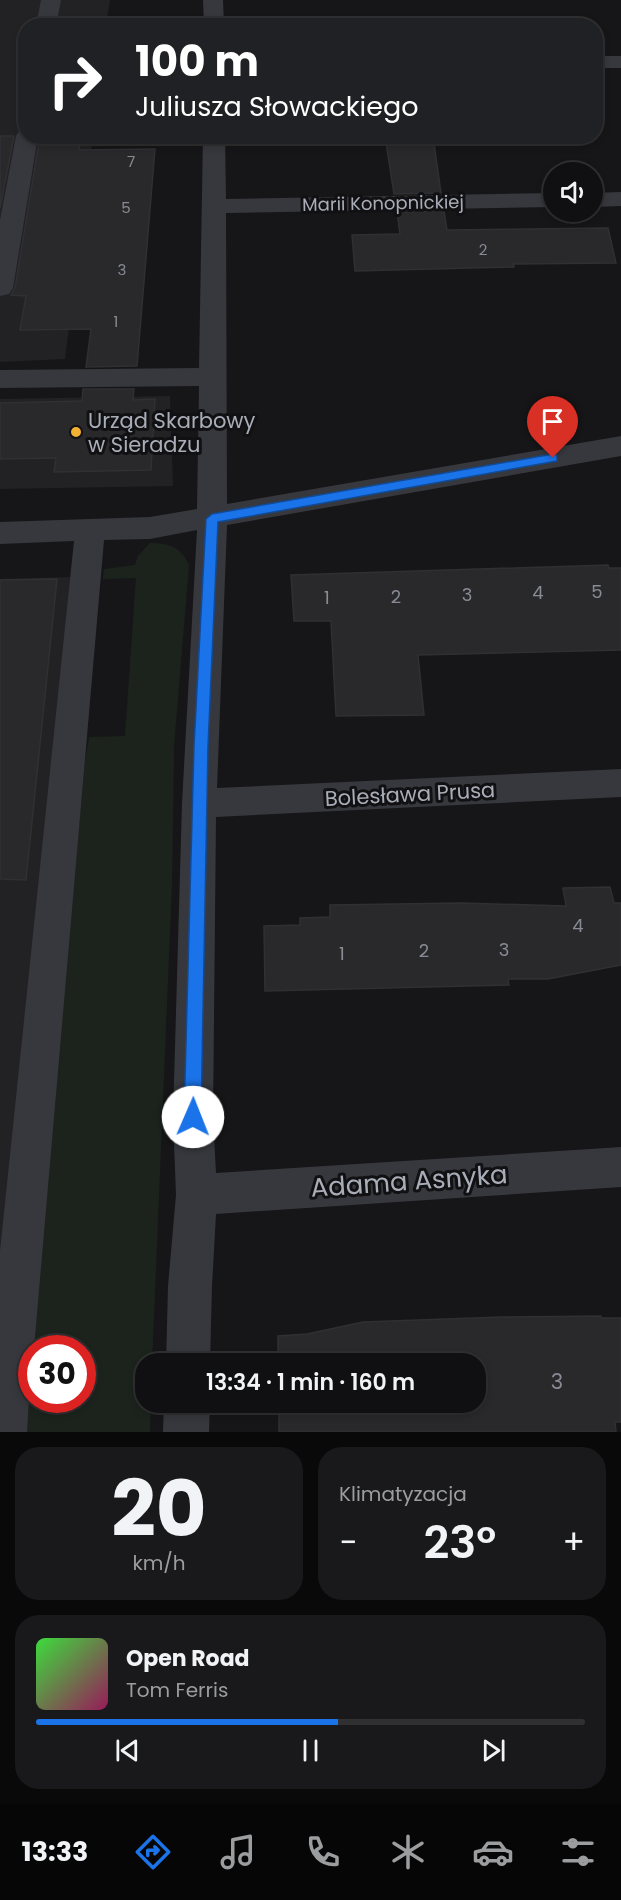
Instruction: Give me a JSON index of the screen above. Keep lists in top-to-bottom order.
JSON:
{
  "streets": {
    "street": ["Marii Konopnickiej", "Bolesława Prusa", "Adama Asnyka"]
  },
  "places": ["Urząd Skarbowy w Sieradzu"],
  "house_numbers": [
    "7",
    "5",
    "2",
    "3",
    "1",
    "5",
    "4",
    "3",
    "2",
    "1",
    "4",
    "3",
    "2",
    "1",
    "3"
  ],
  "page": {
    "turn": ["100 m", "Juliusza Słowackiego"],
    "limit": "30",
    "trip": "13:34 · 1 min · 160 m",
    "tile": [
      ["20", "km/h"],
      "Klimatyzacja"
    ],
    "heat": ["−", "23°", "+"],
    "song": ["Open Road", "Tom Ferris"],
    "tabs": "13:33"
  }
}
